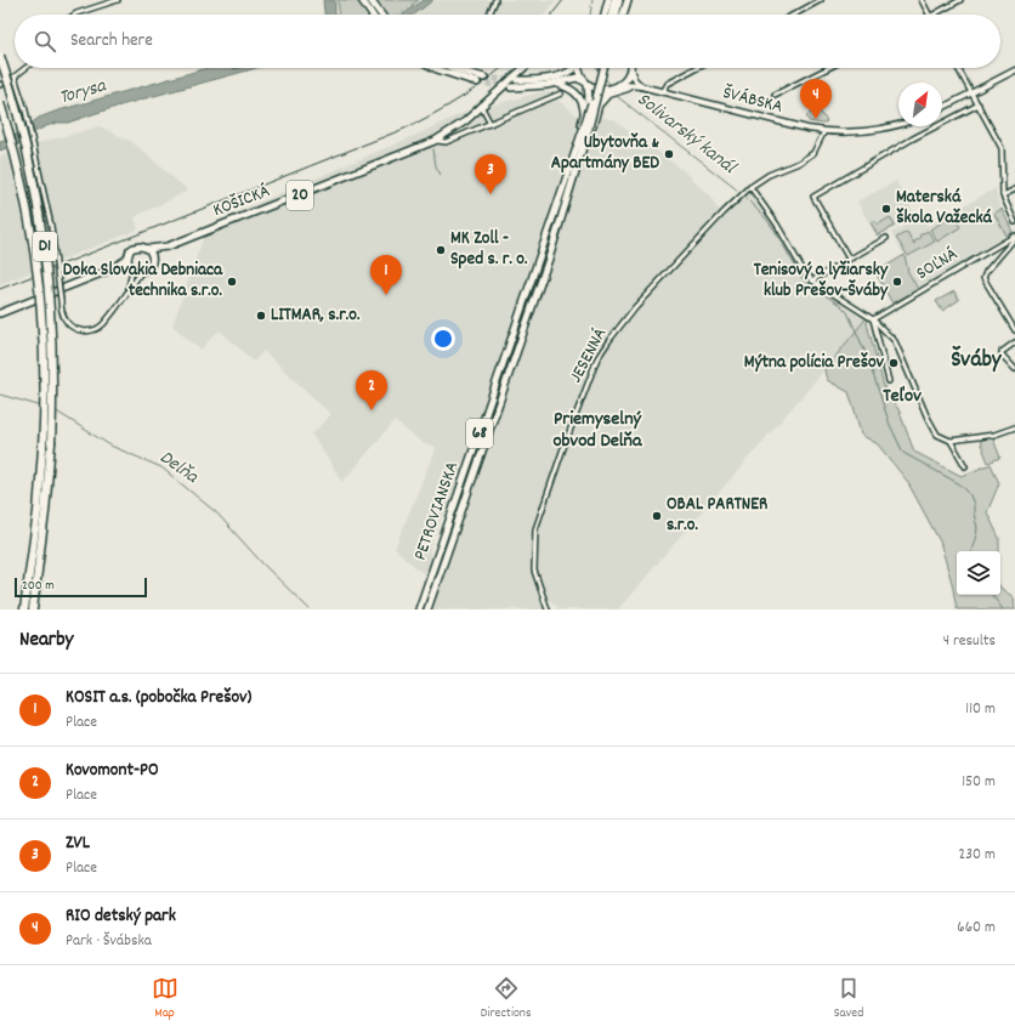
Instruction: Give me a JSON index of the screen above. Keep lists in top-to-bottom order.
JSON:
{
  "streets": {
    "highway": ["D1"],
    "main road": [
      "20",
      "KOŠICKÁ",
      "68",
      "PETROVIANSKA"
    ],
    "street": ["ŠVÁBSKA", "SOĽNÁ", "JESENNÁ"]
  },
  "crossings": [
    ["ŠVÁBSKA", "JESENNÁ"],
    ["68", "PETROVIANSKA"]
  ],
  "districts": ["Šváby", "Teľov", "Priemyselný obvod Delňa"],
  "water": ["Torysa", "Solivarský kanál", "Delňa"],
  "places": [
    "Ubytovňa & Apartmány BED",
    "Materská škola Važecká",
    "MK Zoll - Sped s. r. o.",
    "Doka Slovakia Debniaca technika s.r.o.",
    "Tenisový a lyžiarsky klub Prešov-Šváby",
    "LITMAR, s.r.o.",
    "Mýtna polícia Prešov",
    "OBAL PARTNER s.r.o."
  ],
  "scale_bar": "200 m",
  "north": "top right",
  "page": {
    "search": "Search here",
    "pins": [
      "4",
      "3",
      "1",
      "2"
    ],
    "scale": "200 m",
    "heading": ["Nearby", "4 results"],
    "list": [
      {
        "mark": "1",
        "name": "KOSIT a.s. (pobočka Prešov)",
        "note": "Place",
        "value": "110 m"
      },
      {
        "mark": "2",
        "name": "Kovomont-PO",
        "note": "Place",
        "value": "150 m"
      },
      {
        "mark": "3",
        "name": "ZVL",
        "note": "Place",
        "value": "230 m"
      },
      {
        "mark": "4",
        "name": "RIO detský park",
        "note": "Park · Švábska",
        "value": "660 m"
      }
    ],
    "nav": ["Map", "Directions", "Saved"]
  }
}
